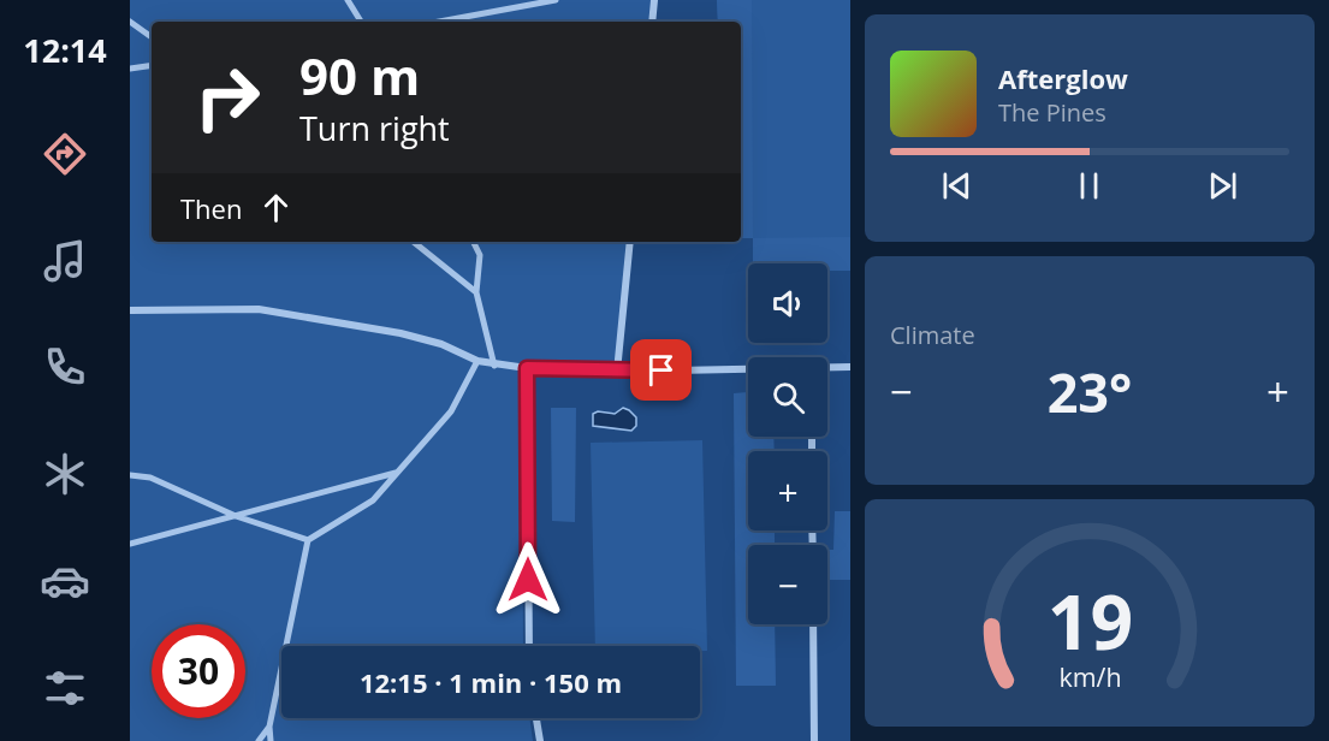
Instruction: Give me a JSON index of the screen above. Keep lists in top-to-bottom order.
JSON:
{
  "page": {
    "tabs": "12:14",
    "turn": ["90 m", "Turn right"],
    "song": ["Afterglow", "The Pines"],
    "then": "Then",
    "tile": "Climate",
    "map_buttons": ["+", "−"],
    "heat": ["−", "23°", "+"],
    "limit": "30",
    "trip": "12:15 · 1 min · 150 m",
    "gauge": ["19", "km/h"]
  }
}
